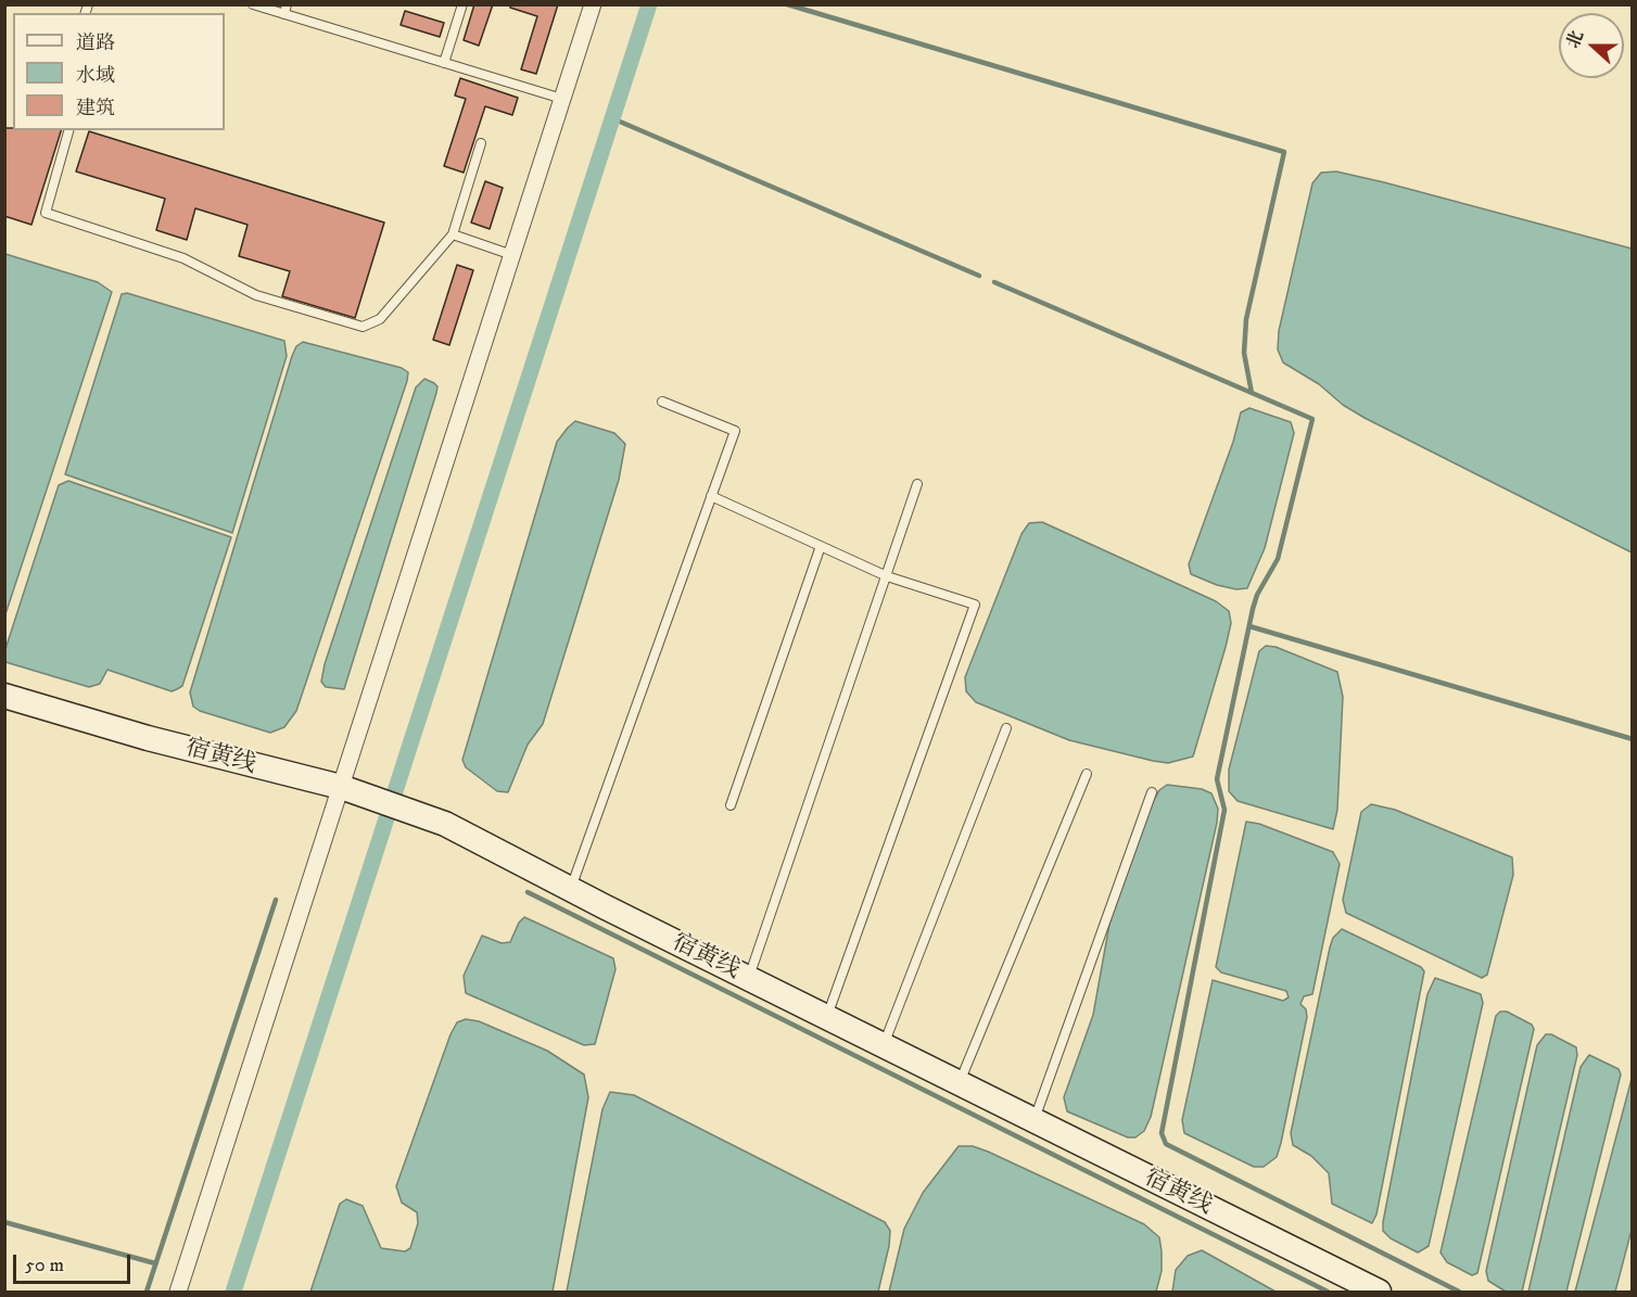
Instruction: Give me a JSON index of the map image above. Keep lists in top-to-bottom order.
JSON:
{
  "streets": {
    "main road": ["宿黄线"]
  },
  "legend": ["道路", "水域", "建筑"],
  "scale_bar": "50 m",
  "north": "left"
}
